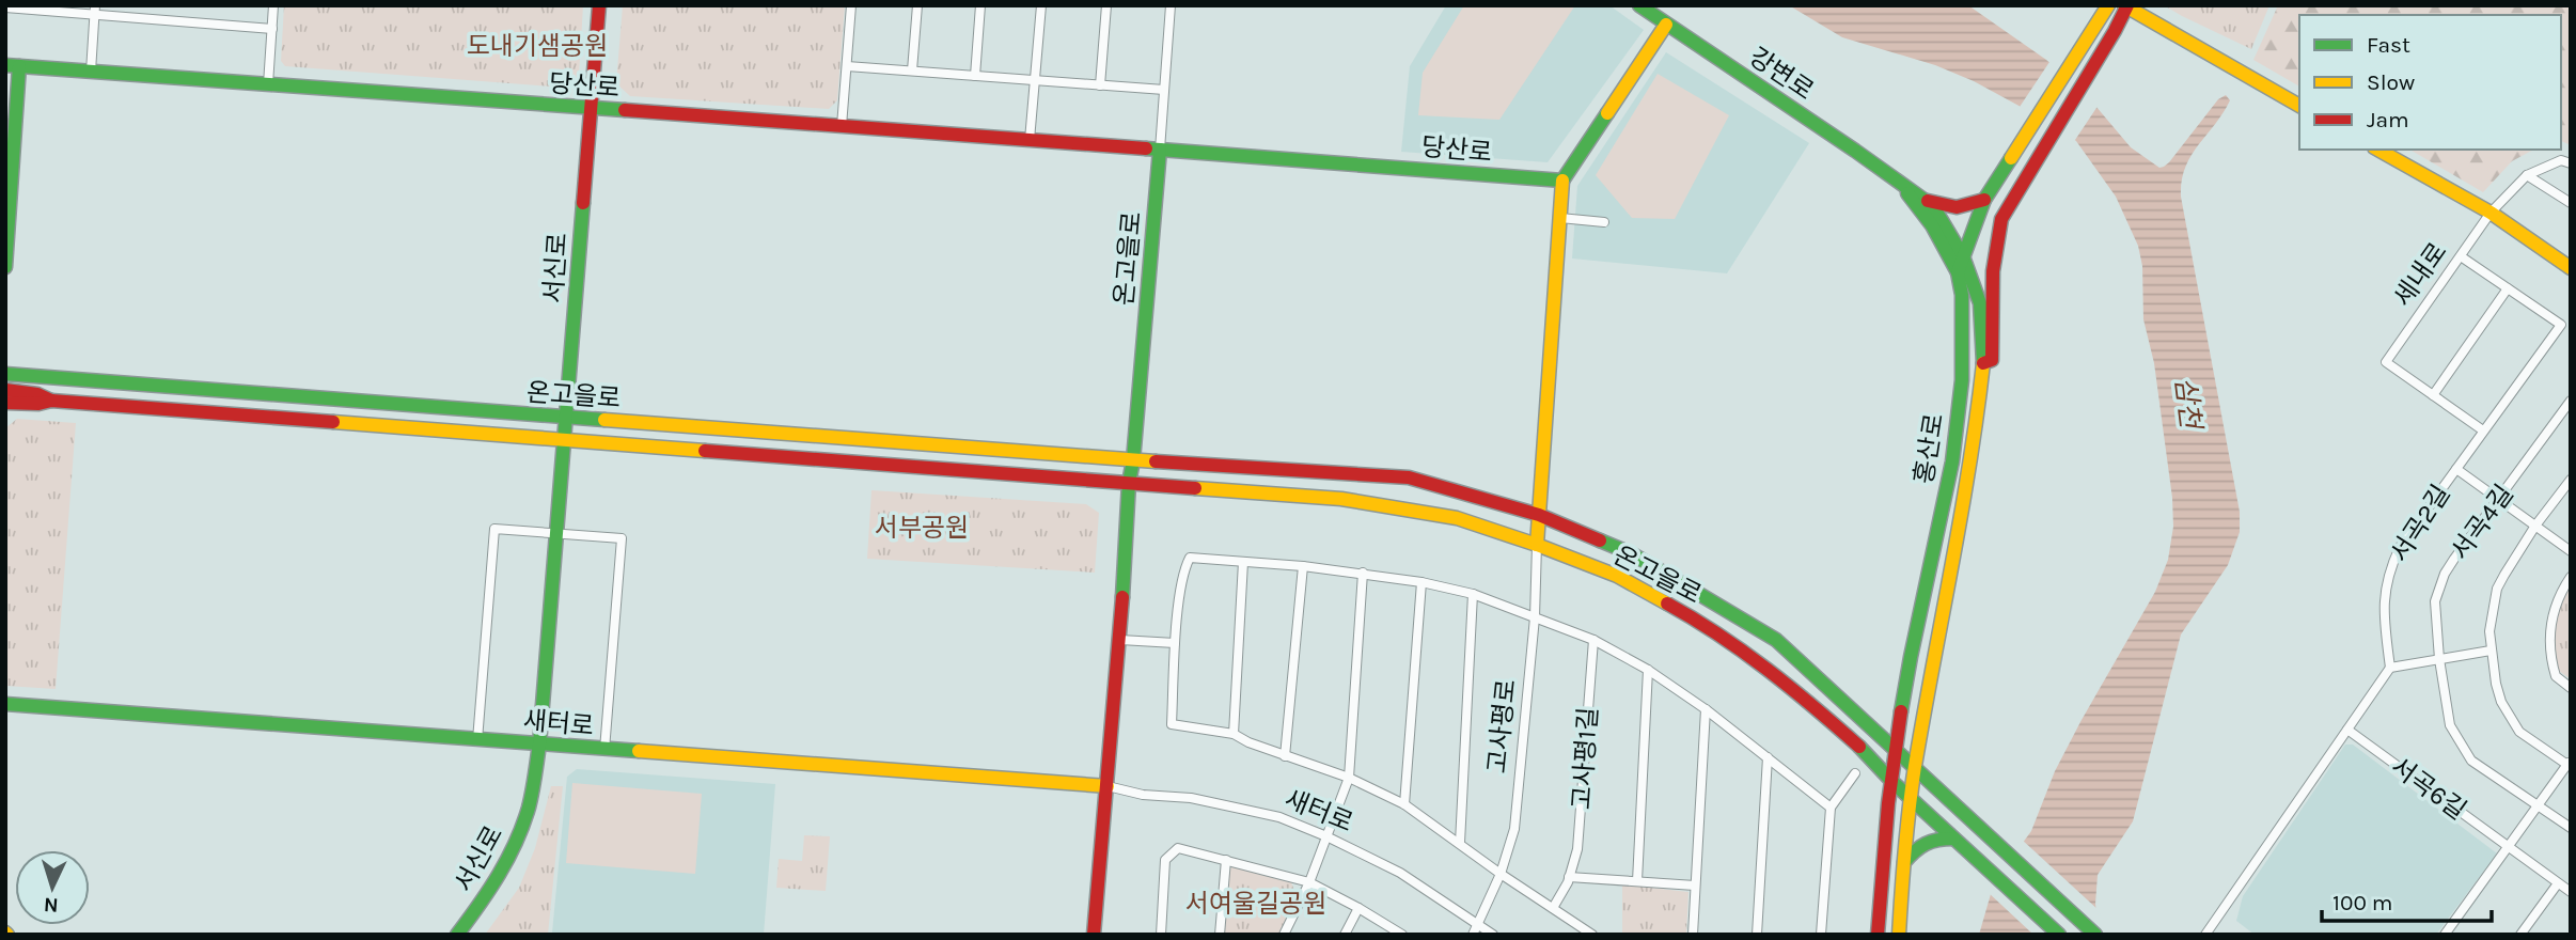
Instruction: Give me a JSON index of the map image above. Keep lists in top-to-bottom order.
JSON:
{
  "streets": {
    "street": [
      "강변로",
      "당산로",
      "온고을로",
      "서신로",
      "세내로",
      "홍산로",
      "서곡4길",
      "서곡2길",
      "새터로",
      "고사평로",
      "고사평1길",
      "서곡6길"
    ]
  },
  "crossings": [
    ["강변로", "홍산로"],
    ["당산로", "온고을로"],
    ["당산로", "서신로"],
    ["온고을로", "서신로"],
    ["온고을로", "홍산로"],
    ["온고을로", "고사평로"],
    ["서신로", "새터로"],
    ["서곡4길", "서곡2길"],
    ["새터로", "고사평로"]
  ],
  "water": ["삼천"],
  "parks": ["도내기샘공원", "서부공원", "서여울길공원"],
  "legend": ["Fast", "Slow", "Jam"],
  "scale_bar": "100 m",
  "north": "bottom"
}
